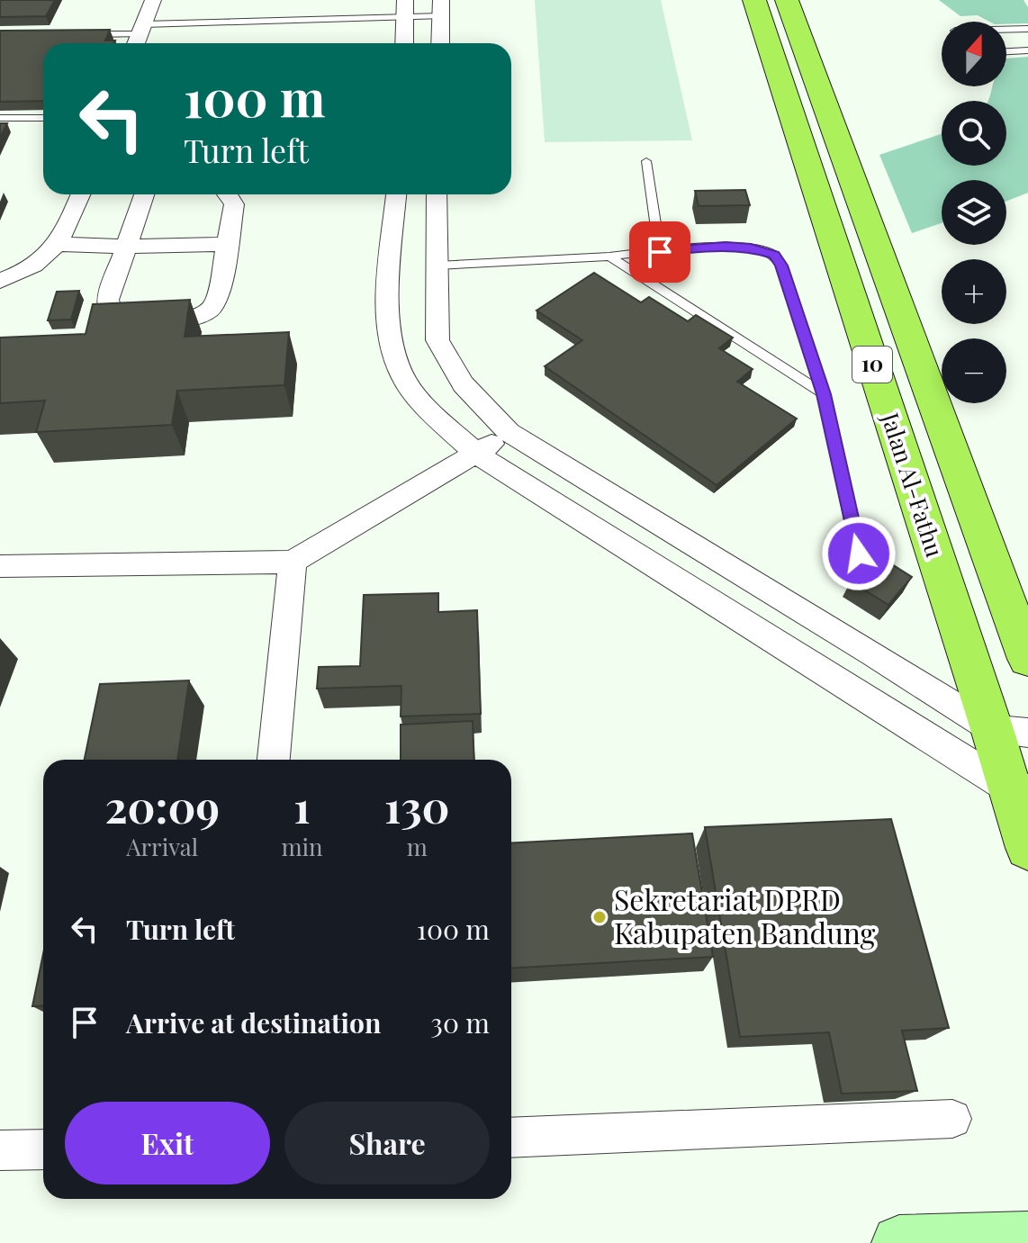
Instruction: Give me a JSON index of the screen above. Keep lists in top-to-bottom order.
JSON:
{
  "streets": {
    "highway": ["10", "Jalan Al-Fathu"]
  },
  "places": ["Sekretariat DPRD Kabupaten Bandung"],
  "north": "top",
  "page": {
    "map_buttons": ["+", "−"],
    "turn": ["100 m", "Turn left"],
    "eta": [
      "20:09",
      "Arrival",
      "1",
      "min",
      "130",
      "m"
    ],
    "list": [
      {
        "name": "Turn left",
        "value": "100 m"
      },
      {
        "name": "Arrive at destination",
        "value": "30 m"
      }
    ],
    "buttons": ["Exit", "Share"]
  }
}
